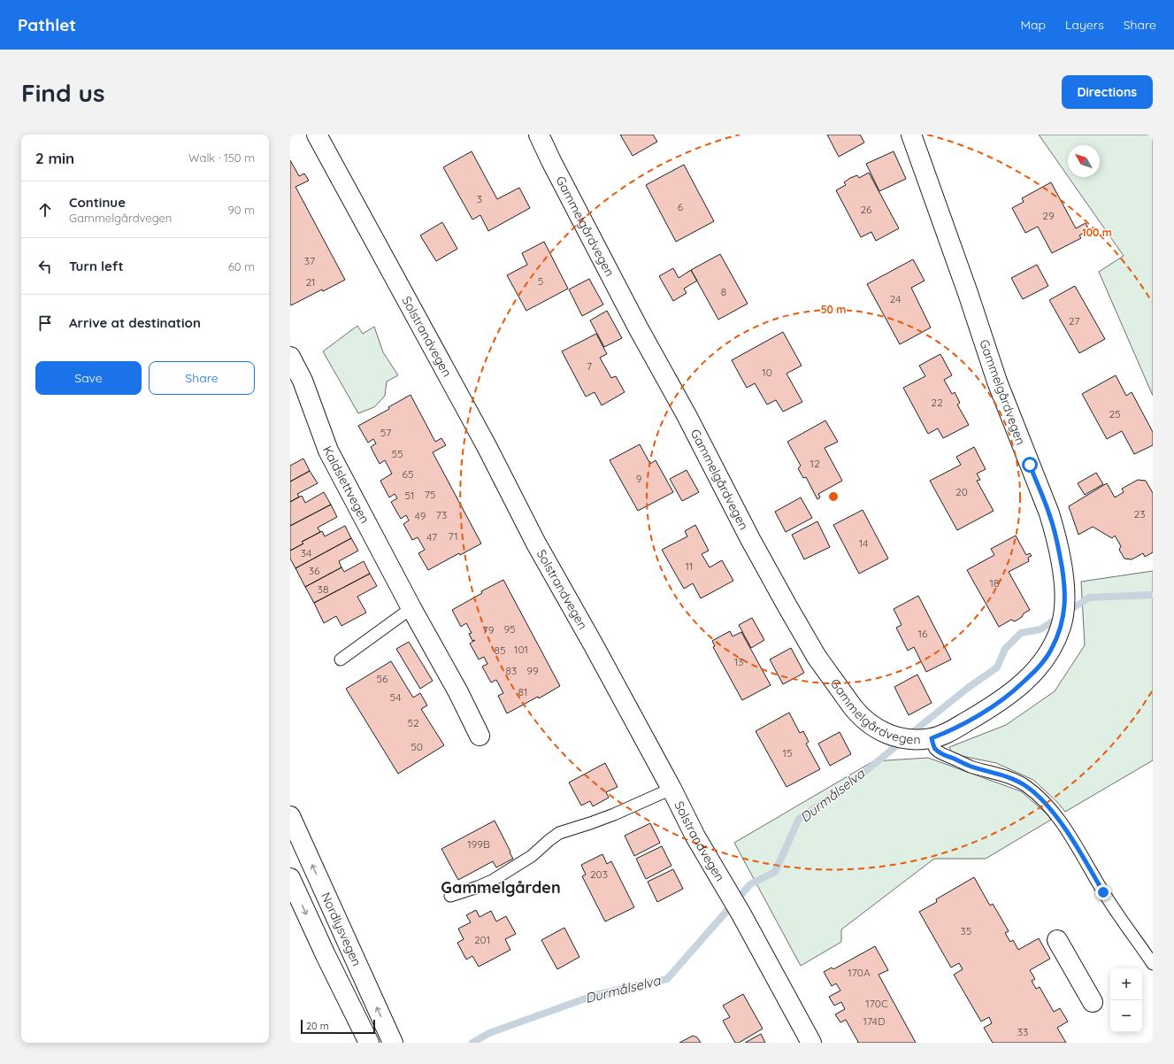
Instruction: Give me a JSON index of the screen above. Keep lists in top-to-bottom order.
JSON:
{
  "streets": {
    "main road": [
      "Gammelgårdvegen",
      "Solstrandvegen",
      "Kaldslettvegen",
      "Nordlysvegen"
    ]
  },
  "districts": ["Gammelgården"],
  "water": ["Durmålselva"],
  "house_numbers": [
    "3",
    "6",
    "26",
    "29",
    "37",
    "5",
    "21",
    "8",
    "24",
    "27",
    "7",
    "10",
    "22",
    "25",
    "57",
    "55",
    "12",
    "65",
    "9",
    "20",
    "75",
    "51",
    "23",
    "73",
    "49",
    "71",
    "47",
    "14",
    "34",
    "11",
    "36",
    "18",
    "38",
    "95",
    "79",
    "16",
    "101",
    "85",
    "13",
    "83",
    "99",
    "56",
    "81",
    "54",
    "52",
    "50",
    "15",
    "199B",
    "203",
    "35",
    "201",
    "170A",
    "170C",
    "174D",
    "33"
  ],
  "scale_bar": "20 m",
  "north": "top left",
  "page": {
    "header": "Pathlet",
    "nav": ["Map", "Layers", "Share"],
    "buttons": [
      "Directions",
      ["Save", "Share"]
    ],
    "title": "Find us",
    "heading": ["2 min", "Walk · 150 m"],
    "list": [
      ["Continue", "Gammelgårdvegen", "90 m"],
      ["Turn left", "60 m"],
      "Arrive at destination"
    ],
    "map_buttons": ["+", "−"],
    "scale": "20 m"
  },
  "rings": ["100 m", "50 m"]
}
